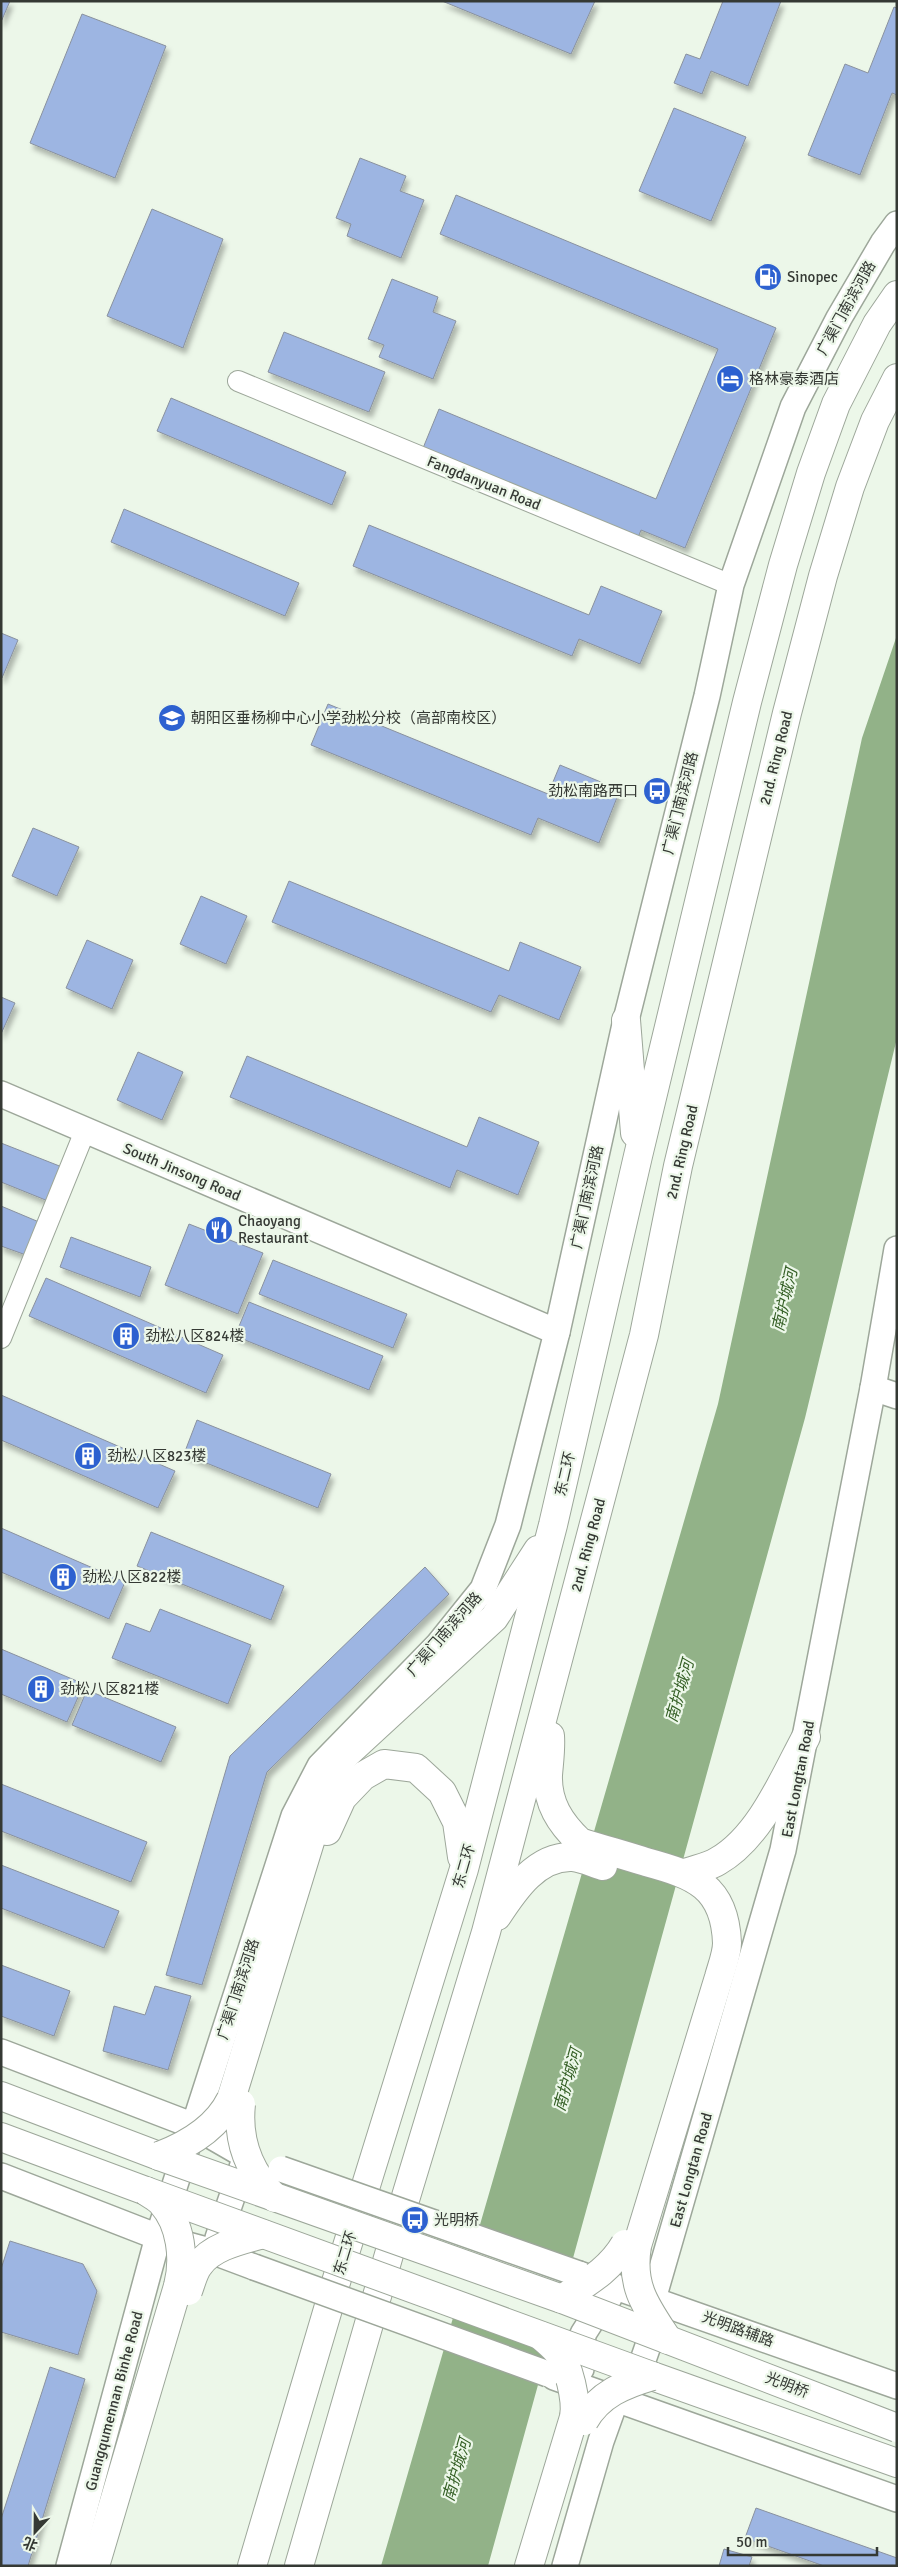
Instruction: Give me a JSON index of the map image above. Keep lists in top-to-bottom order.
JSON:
{
  "streets": {
    "main road": ["2nd. Ring Road", "东二环", "光明桥"],
    "street": [
      "广渠门南滨河路",
      "Fangdanyuan Road",
      "South Jinsong Road",
      "East Longtan Road",
      "光明路辅路",
      "Guangqumennan Binhe Road"
    ]
  },
  "crossings": [
    ["广渠门南滨河路", "Fangdanyuan Road"],
    ["广渠门南滨河路", "South Jinsong Road"],
    ["广渠门南滨河路", "Guangqumennan Binhe Road"],
    ["East Longtan Road", "光明路辅路"]
  ],
  "water": ["南护城河"],
  "places": {
    "fuel station": ["Sinopec"],
    "hotel": ["格林豪泰酒店"],
    "school or university": ["朝阳区垂杨柳中心小学劲松分校（高部南校区）"],
    "bus stop": ["劲松南路西口", "光明桥"],
    "restaurant": ["Chaoyang Restaurant"],
    "building": [
      "劲松八区824楼",
      "劲松八区823楼",
      "劲松八区822楼",
      "劲松八区821楼"
    ]
  },
  "scale_bar": "50 m",
  "north": "bottom"
}
